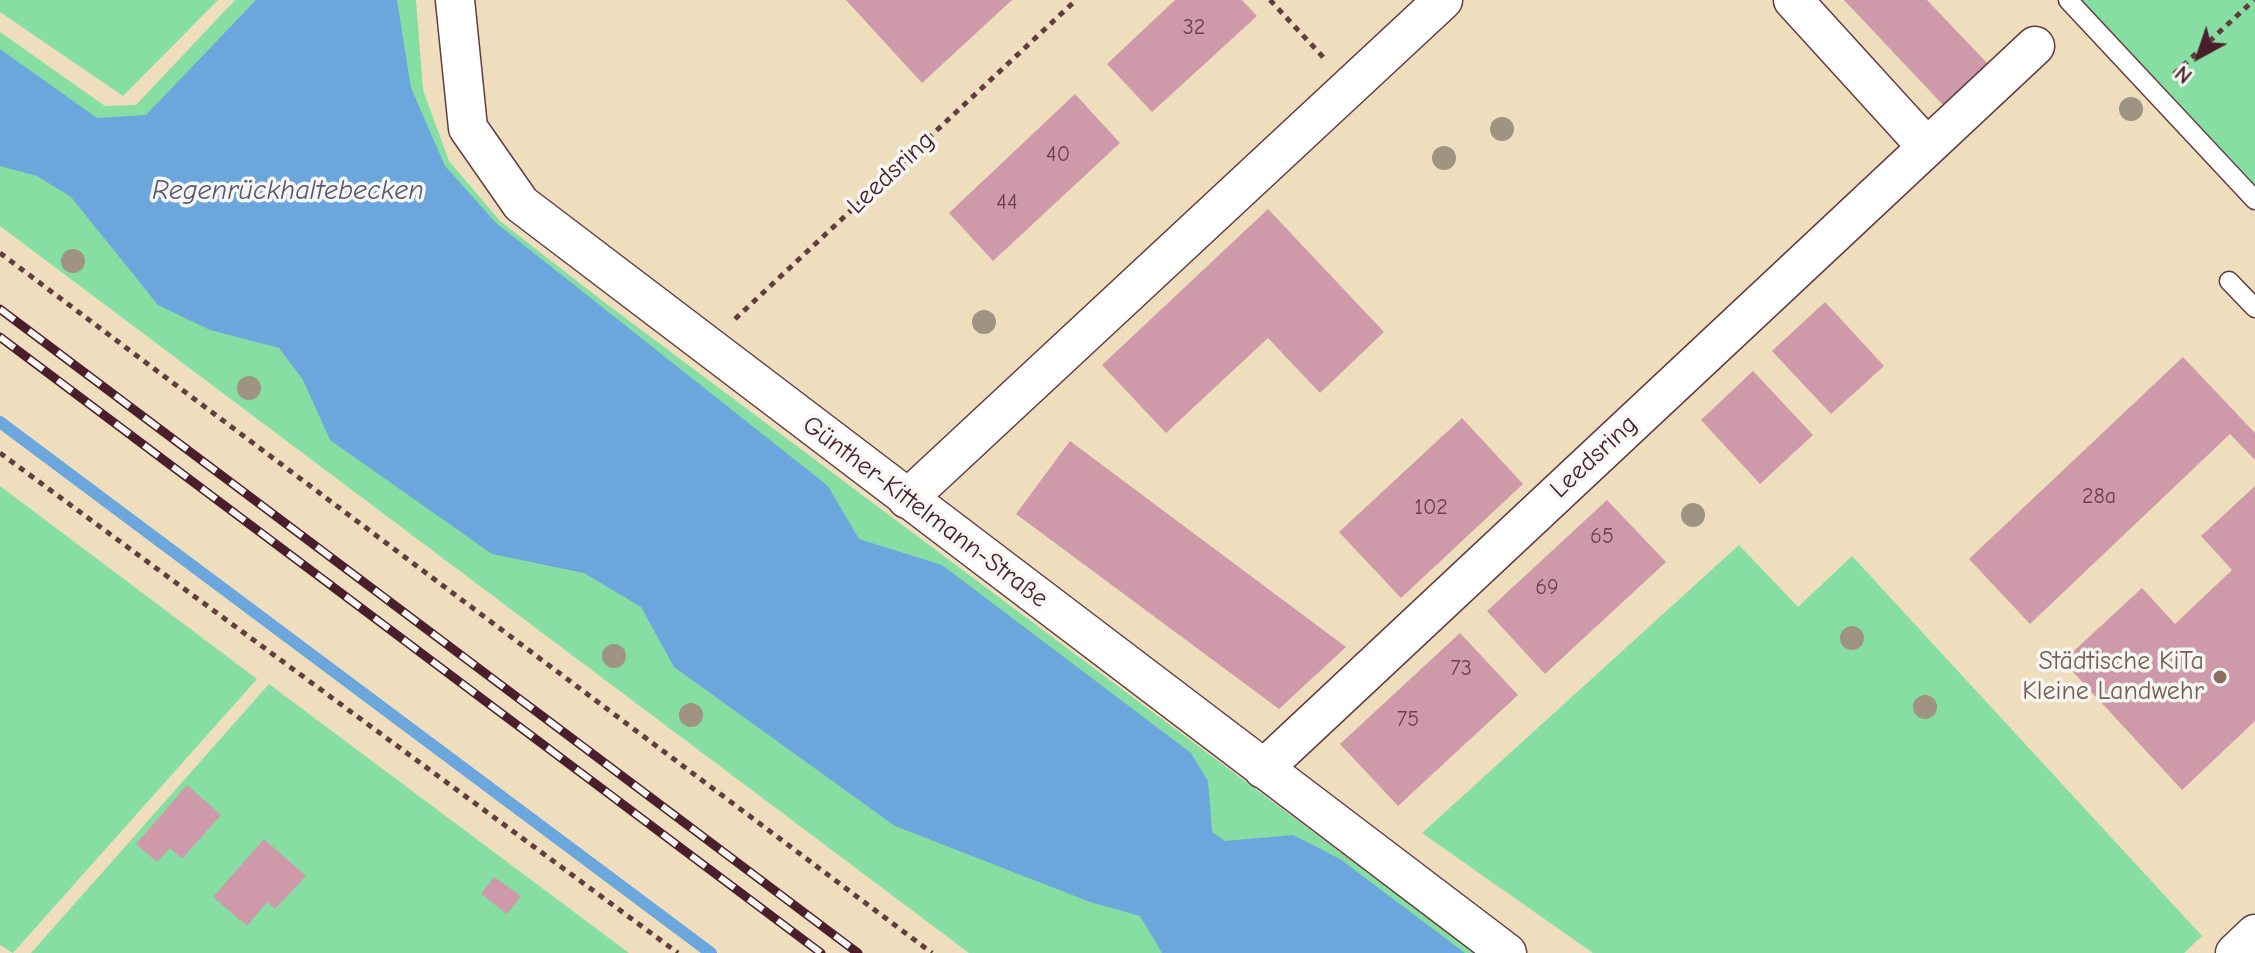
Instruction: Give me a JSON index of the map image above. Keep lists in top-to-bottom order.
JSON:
{
  "streets": {
    "street": ["Leedsring", "Günther-Kittelmann-Straße"]
  },
  "crossings": [
    ["Leedsring", "Günther-Kittelmann-Straße"]
  ],
  "water": ["Regenrückhaltebecken"],
  "places": ["Städtische KiTa Kleine Landwehr"],
  "house_numbers": [
    "32",
    "40",
    "44",
    "28a",
    "102",
    "65",
    "69",
    "73",
    "75"
  ],
  "north": "bottom left"
}
